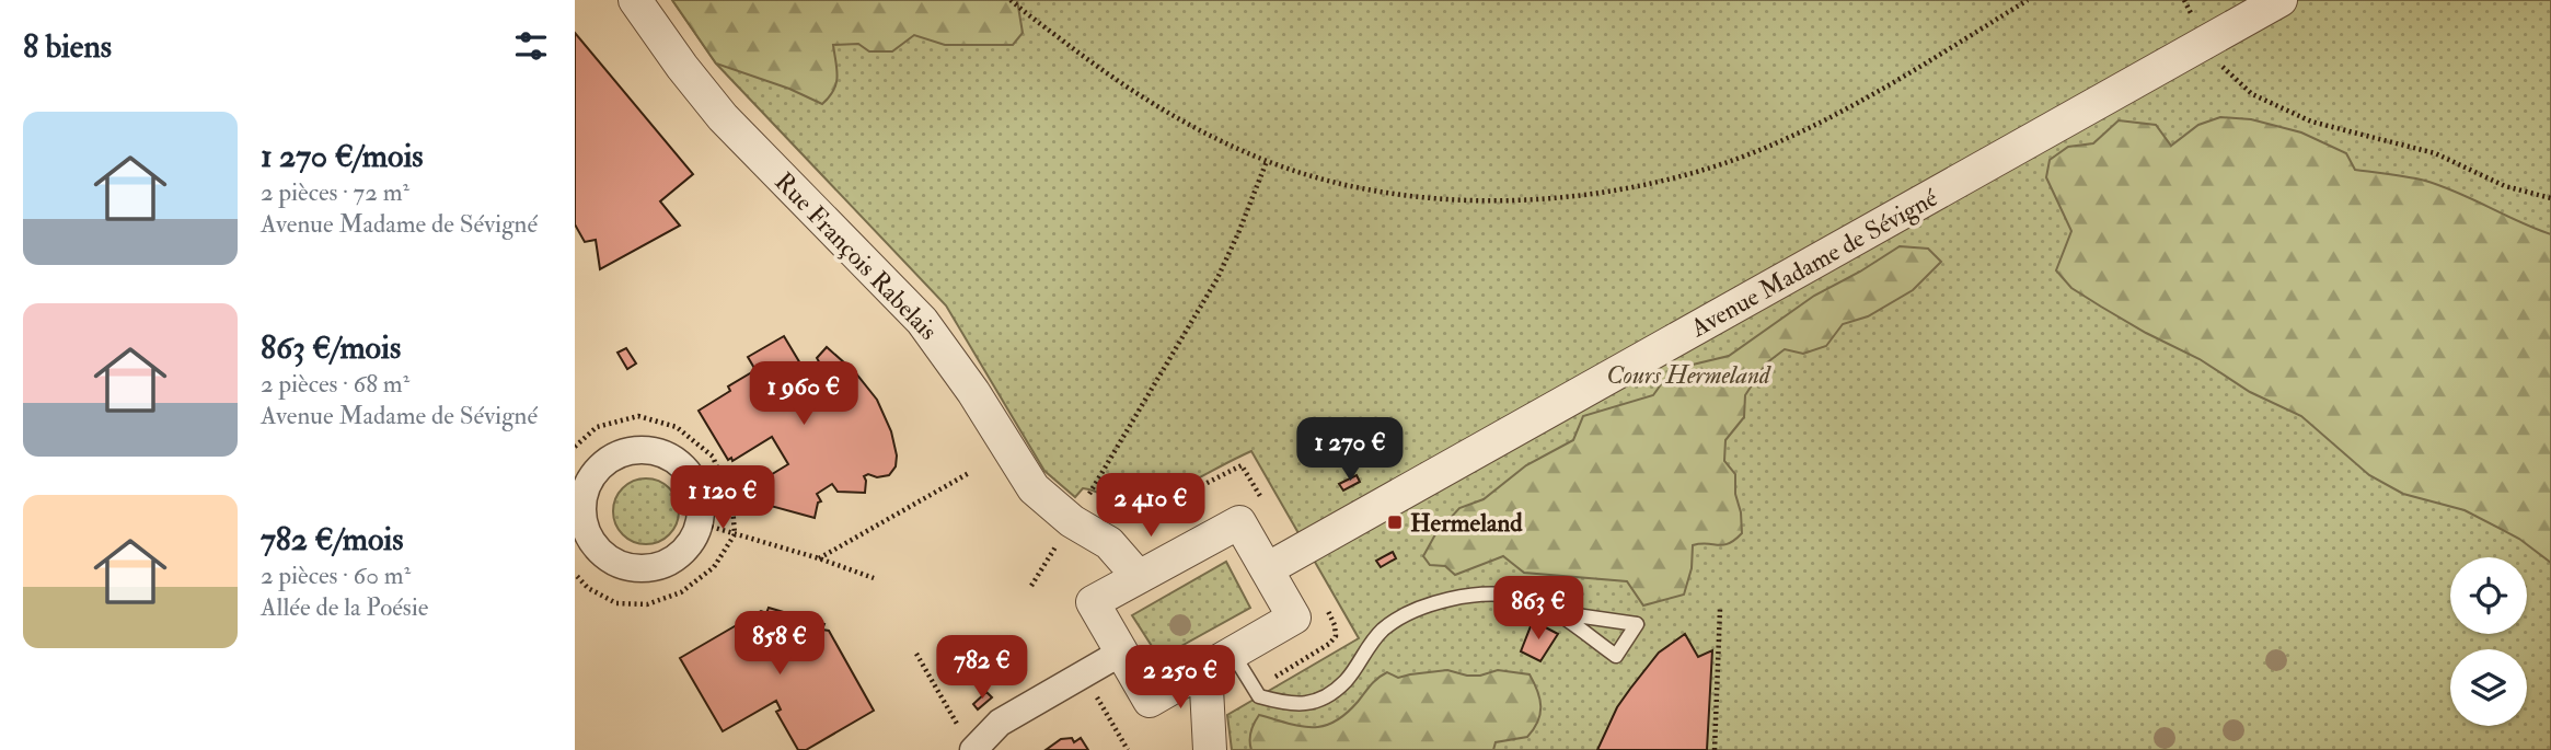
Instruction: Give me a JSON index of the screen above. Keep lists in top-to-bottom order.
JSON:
{
  "streets": {
    "street": ["Rue François Rabelais", "Avenue Madame de Sévigné"]
  },
  "parks": ["Cours Hermeland"],
  "places": {
    "transit": ["Hermeland"]
  },
  "page": {
    "heading": "8 biens",
    "list": [
      {
        "name": "1 270 €/mois",
        "note": "2 pièces · 72 m² · Avenue Madame de Sévigné"
      },
      {
        "name": "863 €/mois",
        "note": "2 pièces · 68 m² · Avenue Madame de Sévigné"
      },
      {
        "name": "782 €/mois",
        "note": "2 pièces · 60 m² · Allée de la Poésie"
      }
    ],
    "price": [
      "1 960 €",
      "1 270 €",
      "1 120 €",
      "2 410 €",
      "863 €",
      "858 €",
      "782 €",
      "2 250 €"
    ]
  }
}
